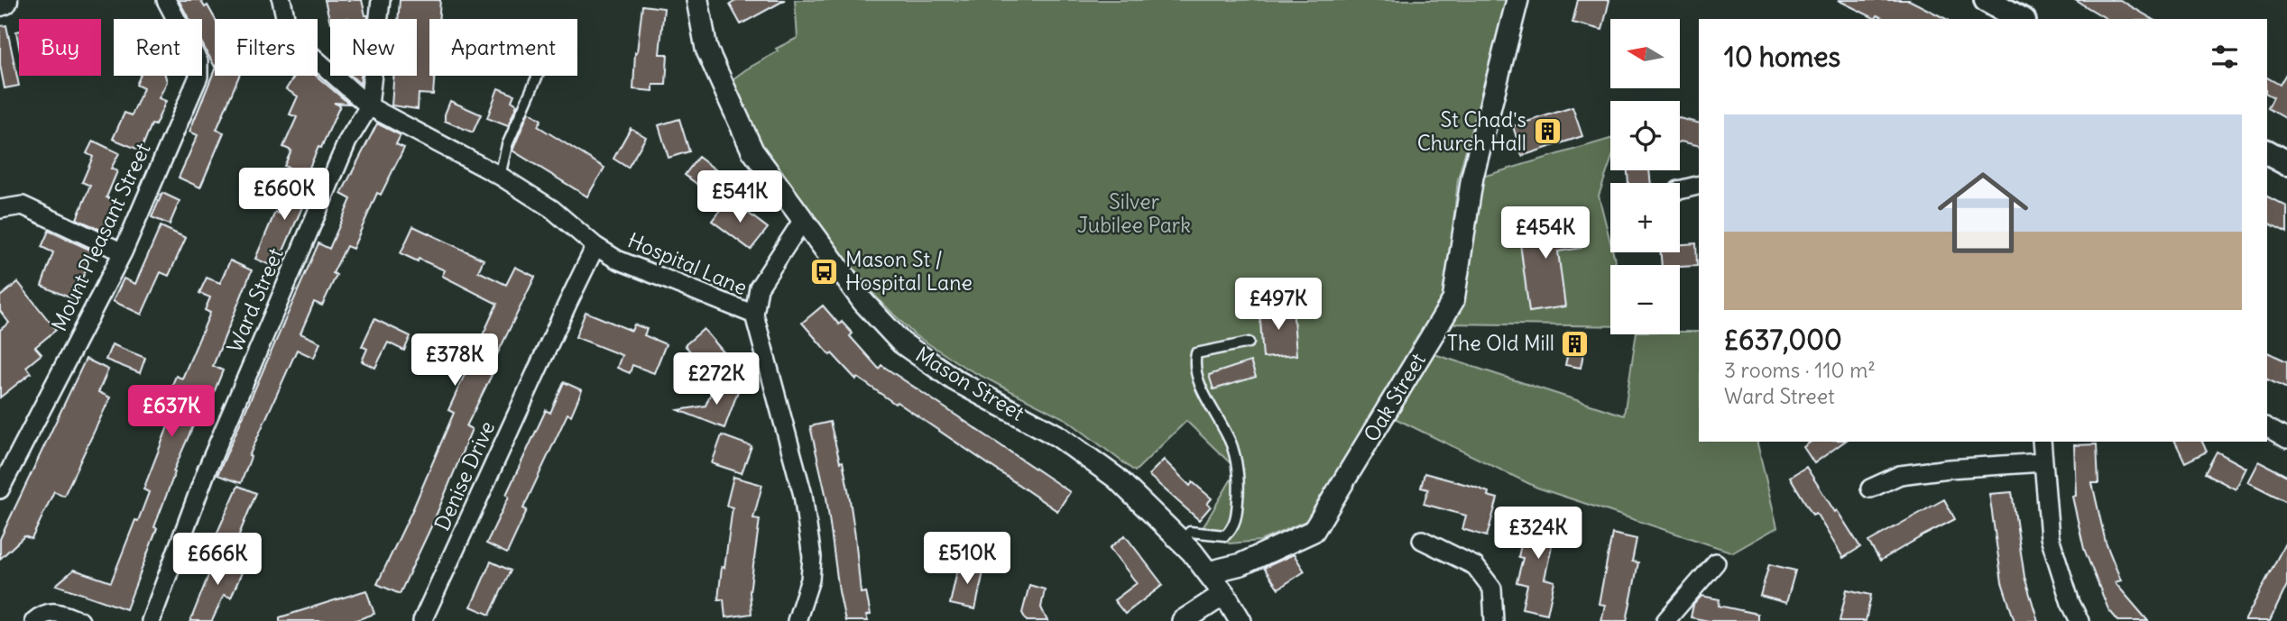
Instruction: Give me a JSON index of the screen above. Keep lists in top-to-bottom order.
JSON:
{
  "streets": {
    "street": [
      "Mount Pleasant Street",
      "Hospital Lane",
      "Ward Street",
      "Mason Street",
      "Oak Street",
      "Denise Drive"
    ]
  },
  "crossings": [
    ["Hospital Lane", "Ward Street"],
    ["Hospital Lane", "Denise Drive"],
    ["Mason Street", "Oak Street"]
  ],
  "parks": ["Silver Jubilee Park"],
  "places": {
    "building": ["St Chad's Church Hall", "The Old Mill"],
    "bus stop": ["Mason St / Hospital Lane"]
  },
  "north": "left",
  "page": {
    "map_buttons": ["+", "−"],
    "chip": [
      "Buy",
      "Rent",
      "Filters",
      "New",
      "Apartment"
    ],
    "heading": "10 homes",
    "list": [
      {
        "name": "£637,000",
        "note": "3 rooms · 110 m² · Ward Street"
      }
    ],
    "price": [
      "£660K",
      "£541K",
      "£454K",
      "£497K",
      "£378K",
      "£272K",
      "£637K",
      "£324K",
      "£510K",
      "£666K"
    ]
  }
}
